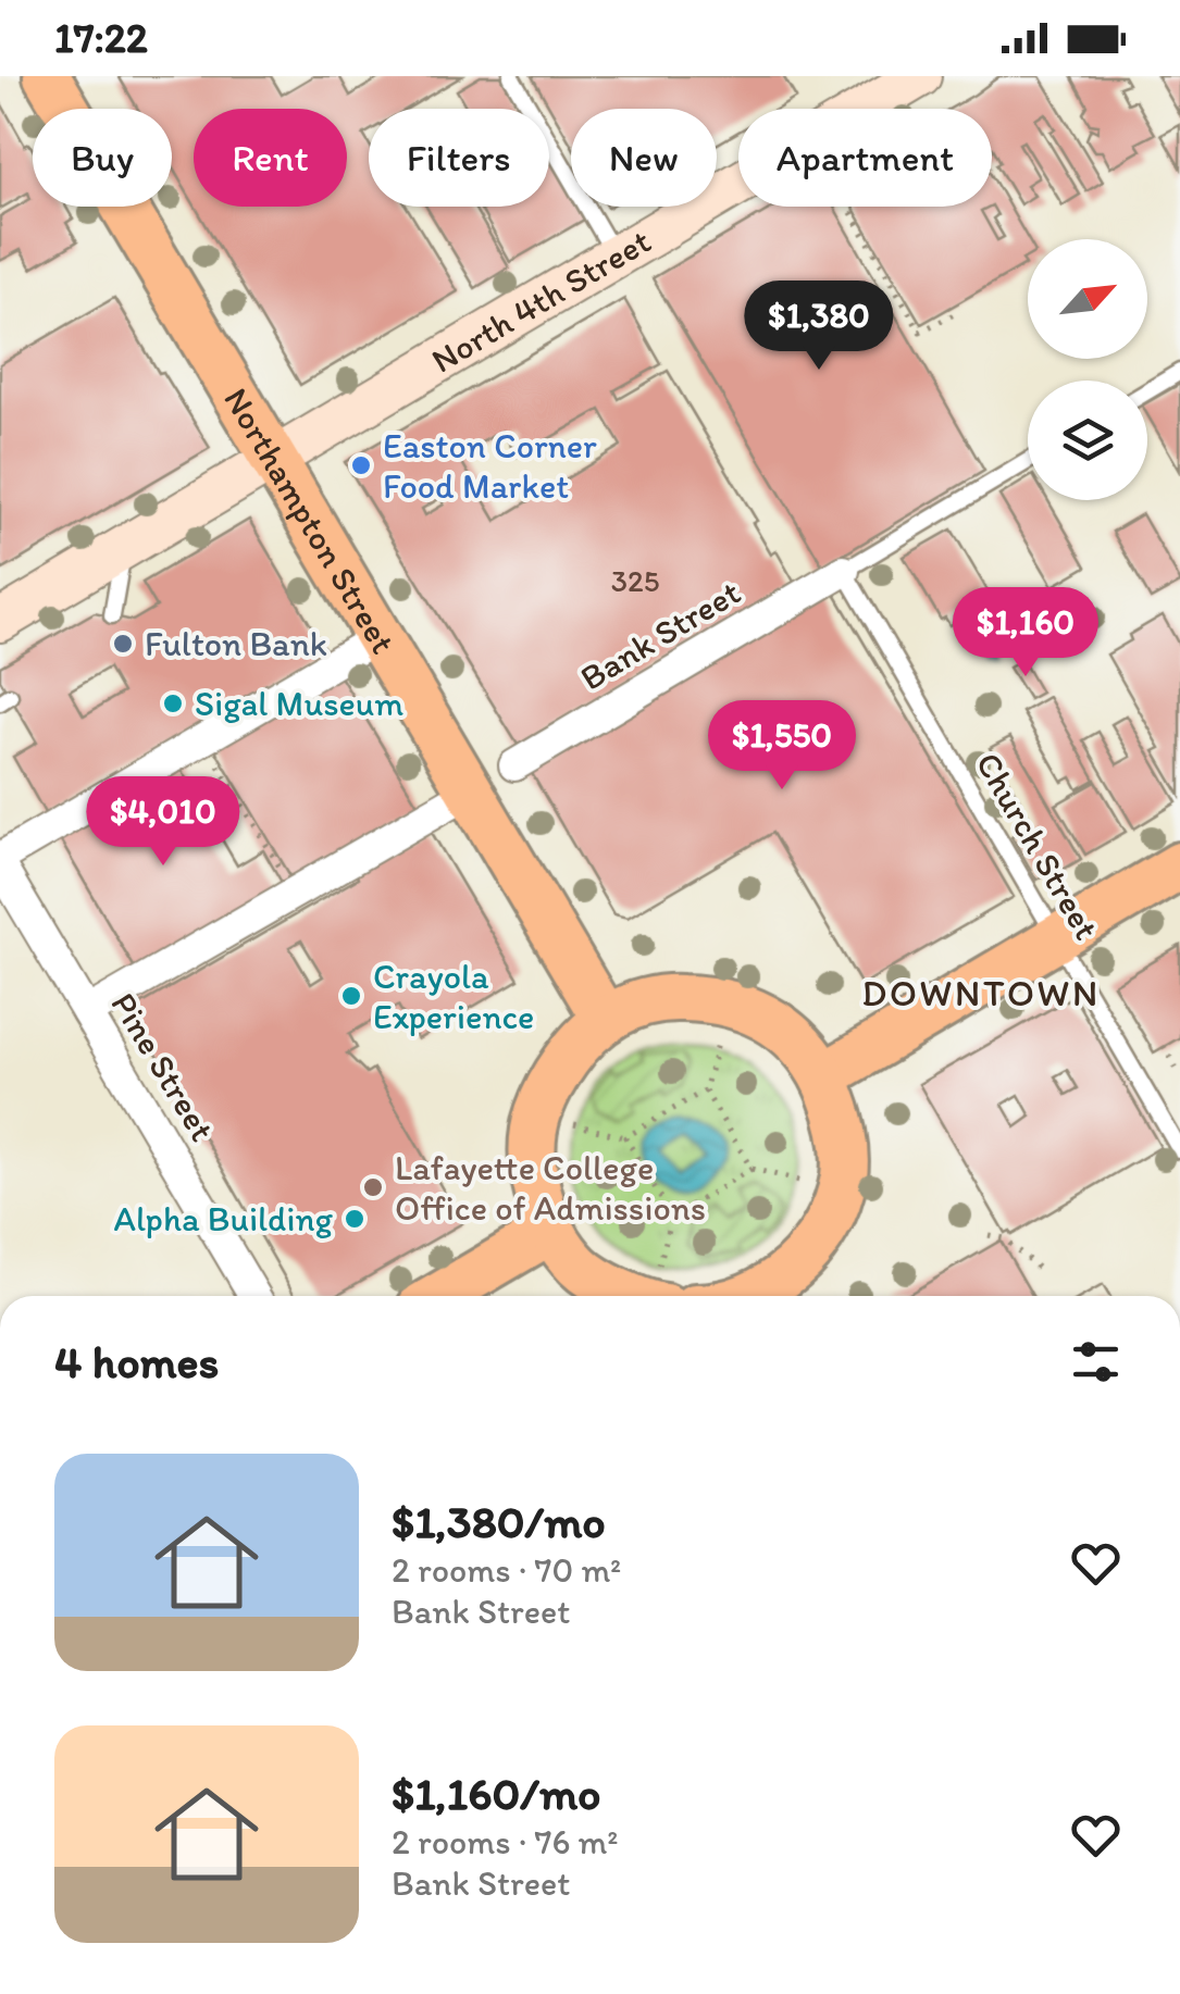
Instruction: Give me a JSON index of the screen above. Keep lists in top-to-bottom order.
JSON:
{
  "streets": {
    "main road": ["Northampton Street"],
    "street": ["North 4th Street", "Bank Street", "Pine Street"],
    "lane": ["Church Street"]
  },
  "crossings": [
    ["North 4th Street", "Northampton Street"],
    ["Bank Street", "Church Street"]
  ],
  "districts": ["DOWNTOWN"],
  "places": [
    "Easton Corner Food Market",
    "Fulton Bank",
    "Sigal Museum",
    "Crayola Experience",
    "Lafayette College Office of Admissions",
    "Alpha Building"
  ],
  "house_numbers": ["325"],
  "north": "top right",
  "page": {
    "status": "17:22",
    "chip": [
      "Buy",
      "Rent",
      "Filters",
      "New",
      "Apartment"
    ],
    "price": [
      "$1,380",
      "$1,160",
      "$1,550",
      "$4,010"
    ],
    "heading": "4 homes",
    "list": [
      {
        "name": "$1,380/mo",
        "note": "2 rooms · 70 m² · Bank Street"
      },
      {
        "name": "$1,160/mo",
        "note": "2 rooms · 76 m² · Bank Street"
      }
    ]
  }
}
